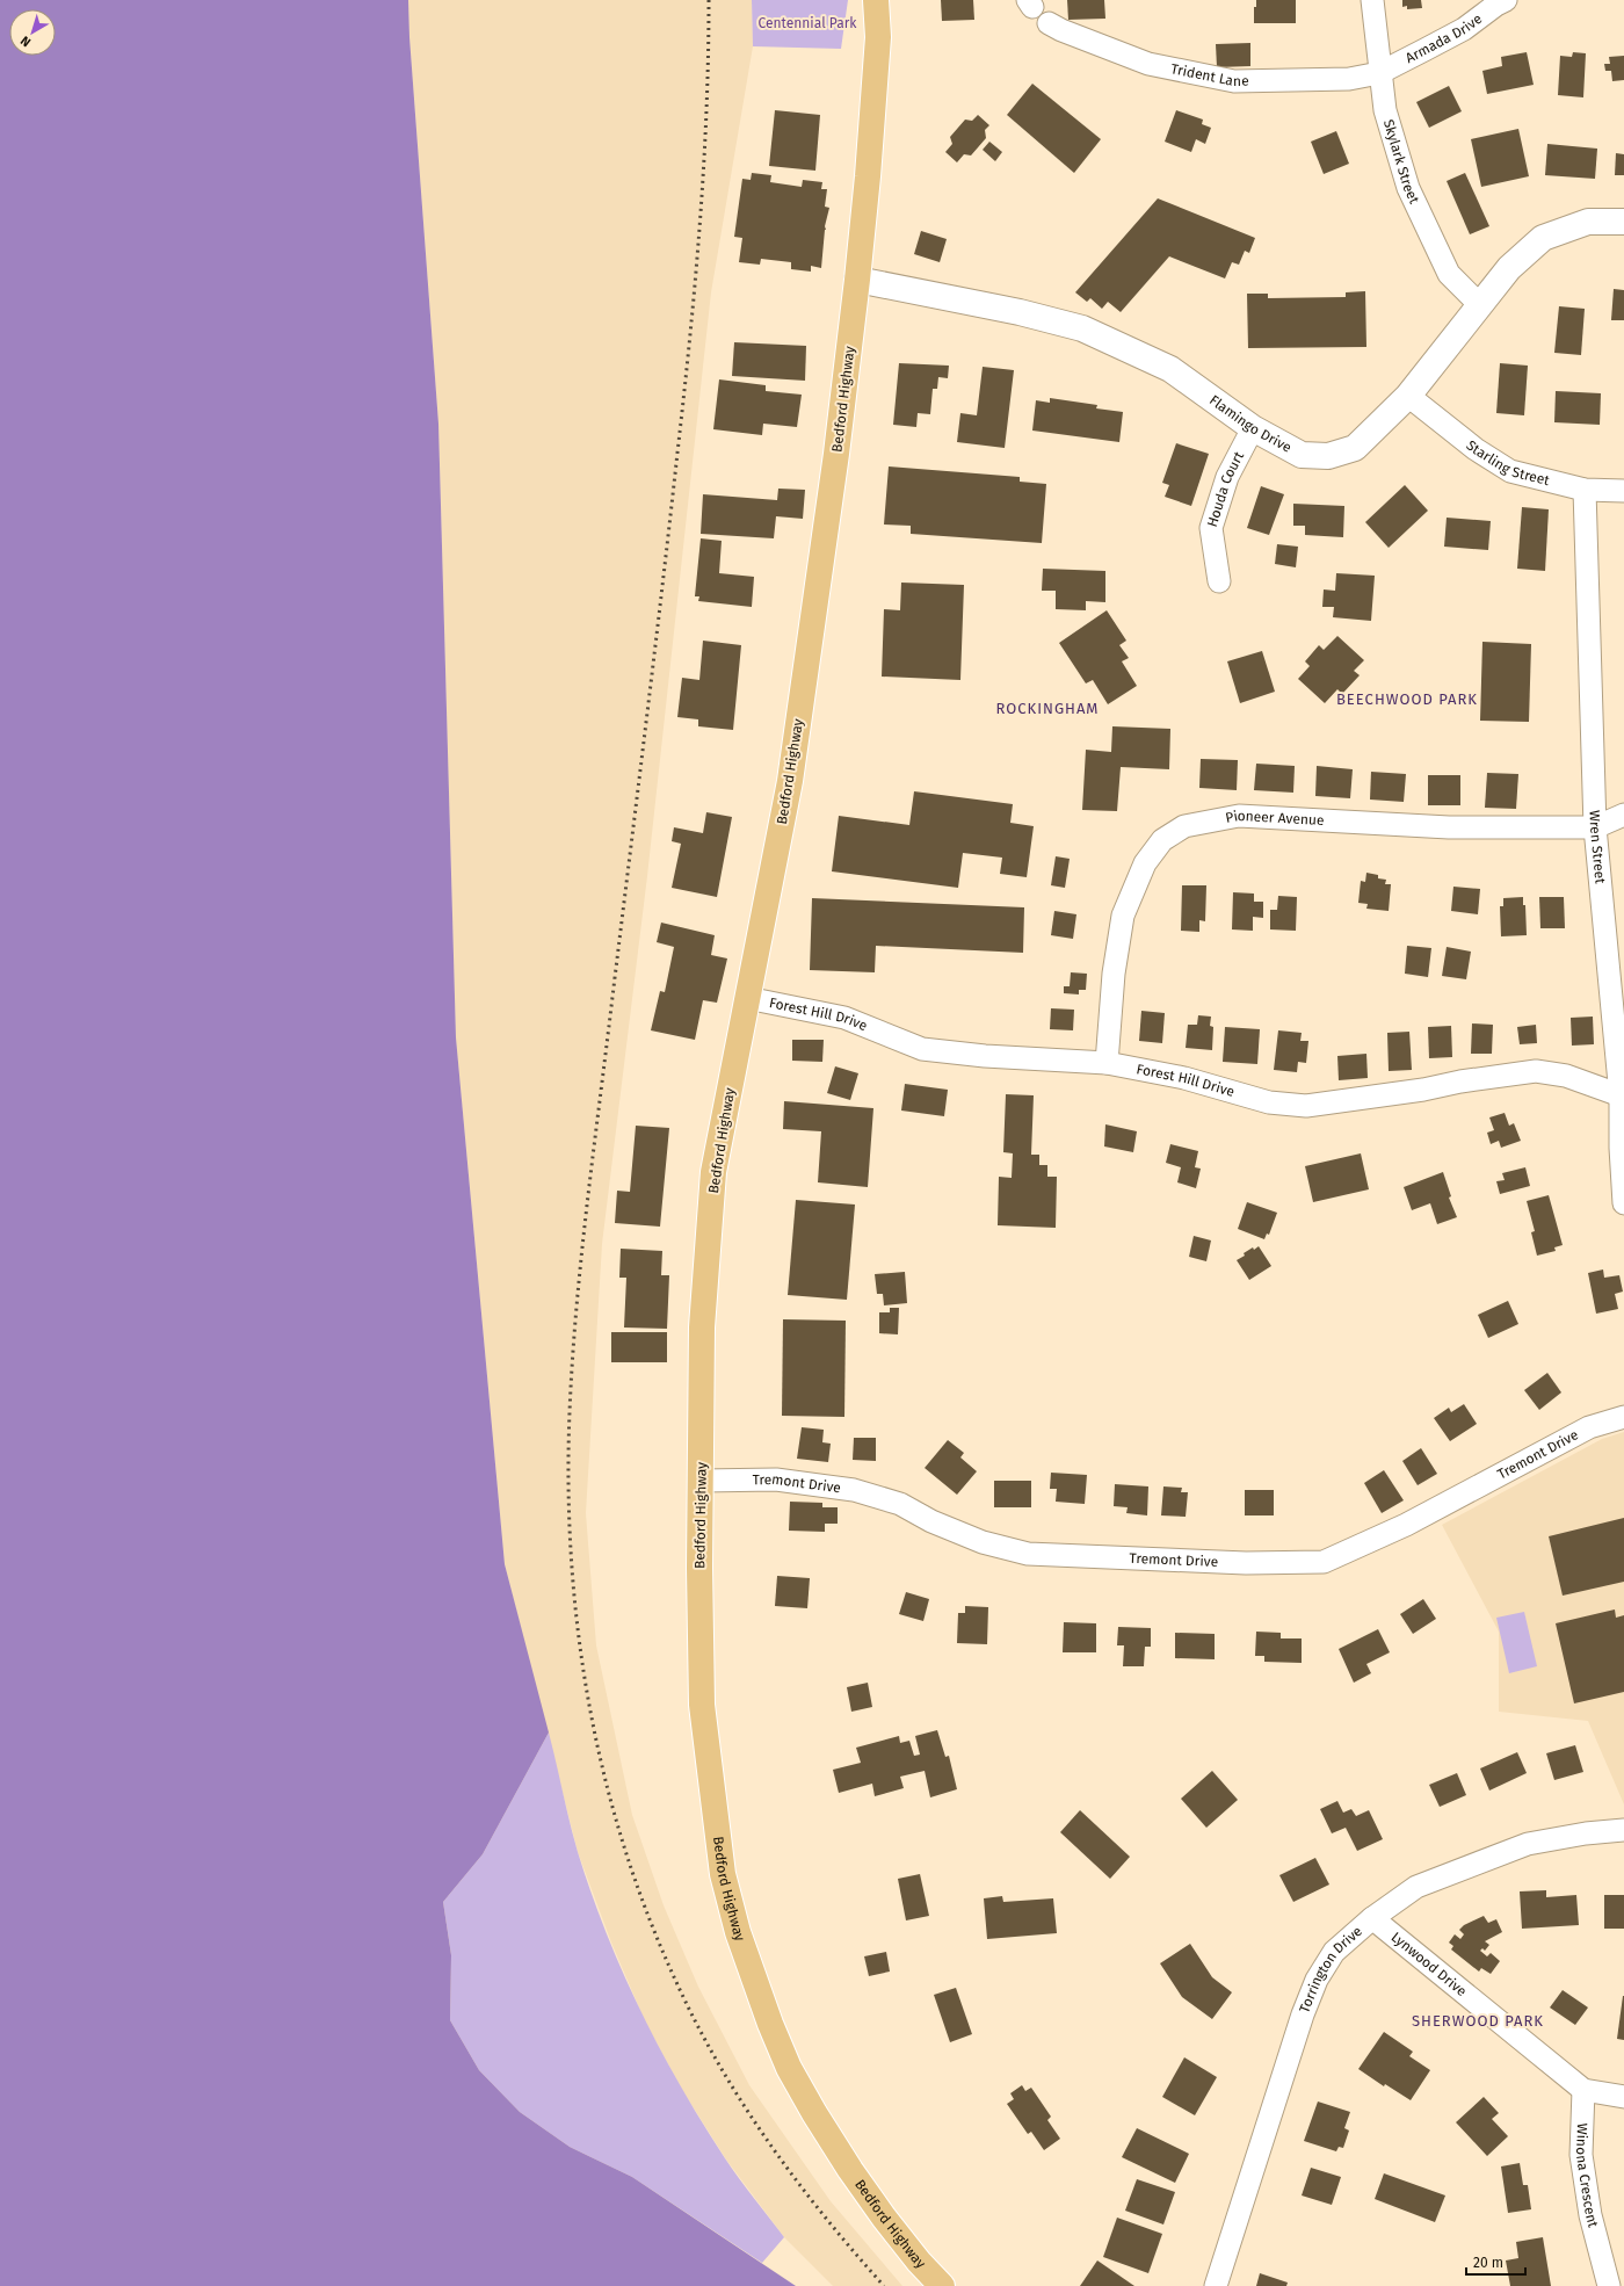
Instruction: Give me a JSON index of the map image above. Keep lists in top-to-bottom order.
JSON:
{
  "streets": {
    "main road": ["Bedford Highway"],
    "street": [
      "Armada Drive",
      "Trident Lane",
      "Skylark Street",
      "Flamingo Drive",
      "Starling Street",
      "Houda Court",
      "Pioneer Avenue",
      "Wren Street",
      "Forest Hill Drive",
      "Tremont Drive",
      "Lynwood Drive",
      "Torrington Drive",
      "Winona Crescent"
    ]
  },
  "crossings": [
    ["Armada Drive", "Trident Lane"],
    ["Armada Drive", "Skylark Street"],
    ["Trident Lane", "Skylark Street"],
    ["Skylark Street", "Flamingo Drive"],
    ["Bedford Highway", "Flamingo Drive"],
    ["Bedford Highway", "Forest Hill Drive"],
    ["Bedford Highway", "Tremont Drive"],
    ["Flamingo Drive", "Starling Street"],
    ["Flamingo Drive", "Houda Court"],
    ["Starling Street", "Wren Street"],
    ["Pioneer Avenue", "Wren Street"],
    ["Pioneer Avenue", "Forest Hill Drive"],
    ["Wren Street", "Forest Hill Drive"],
    ["Lynwood Drive", "Torrington Drive"],
    ["Lynwood Drive", "Winona Crescent"]
  ],
  "districts": ["BEECHWOOD PARK", "ROCKINGHAM", "SHERWOOD PARK"],
  "parks": ["Centennial Park"],
  "scale_bar": "20 m",
  "north": "bottom left"
}
